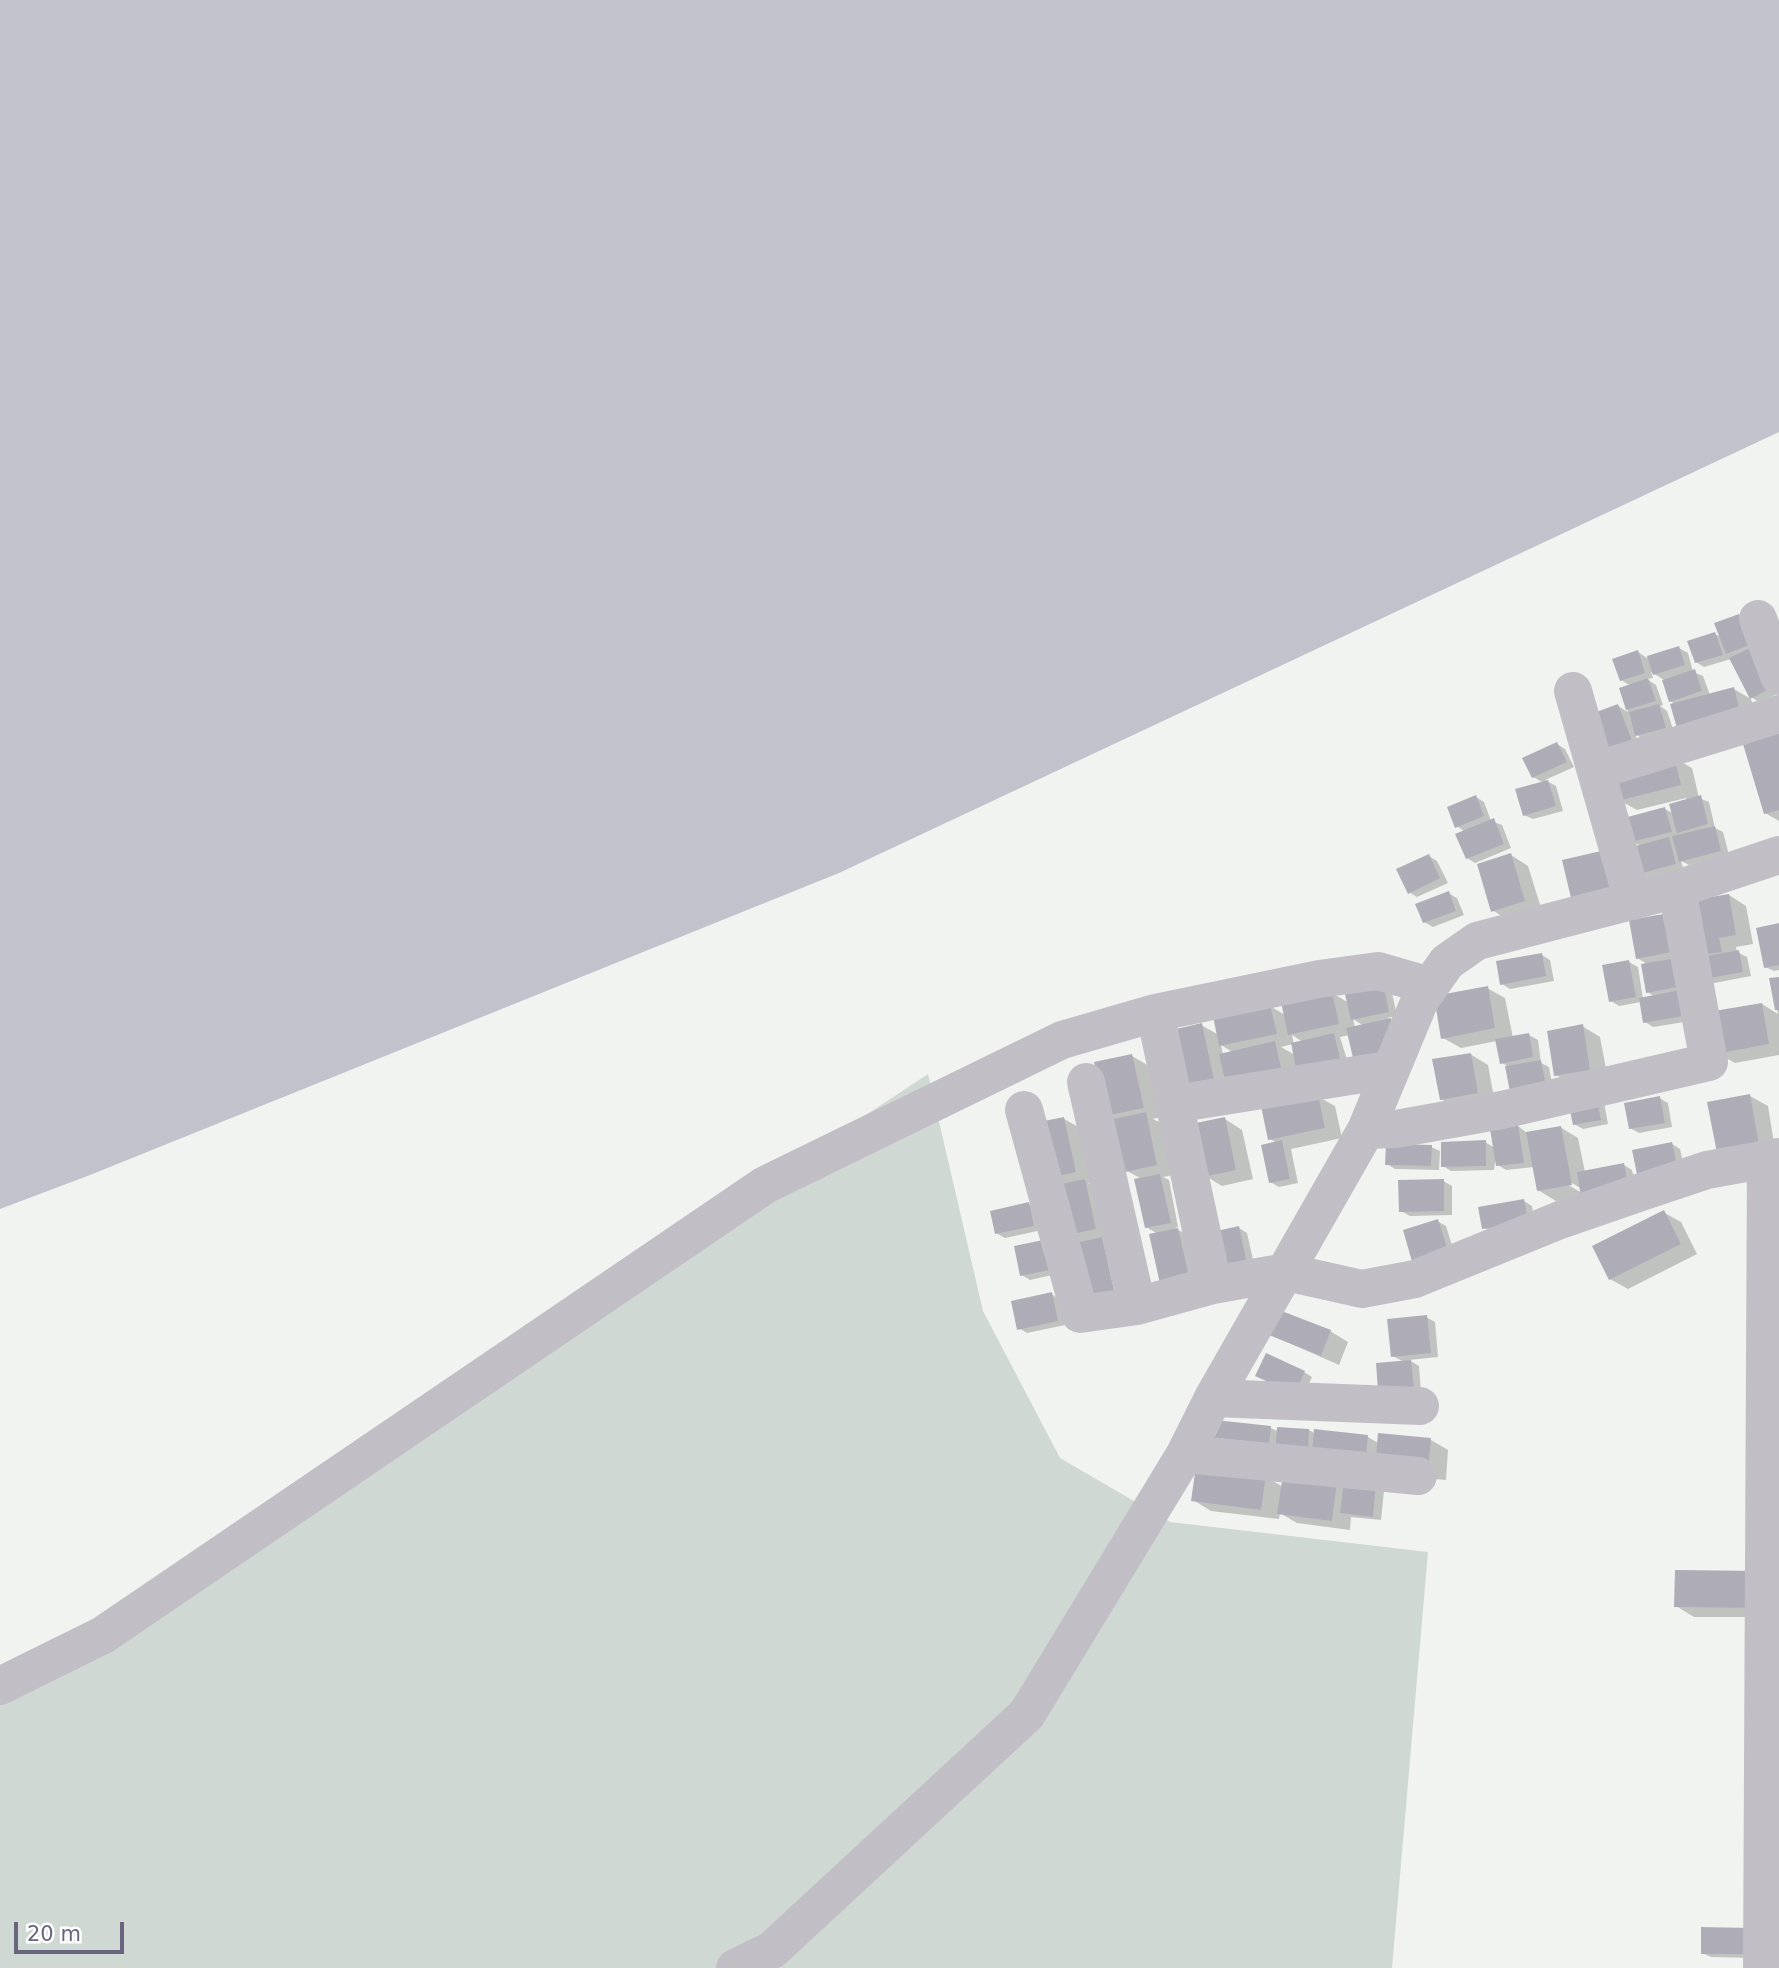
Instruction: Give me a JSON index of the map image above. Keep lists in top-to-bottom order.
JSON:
{
  "scale_bar": "20 m"
}
